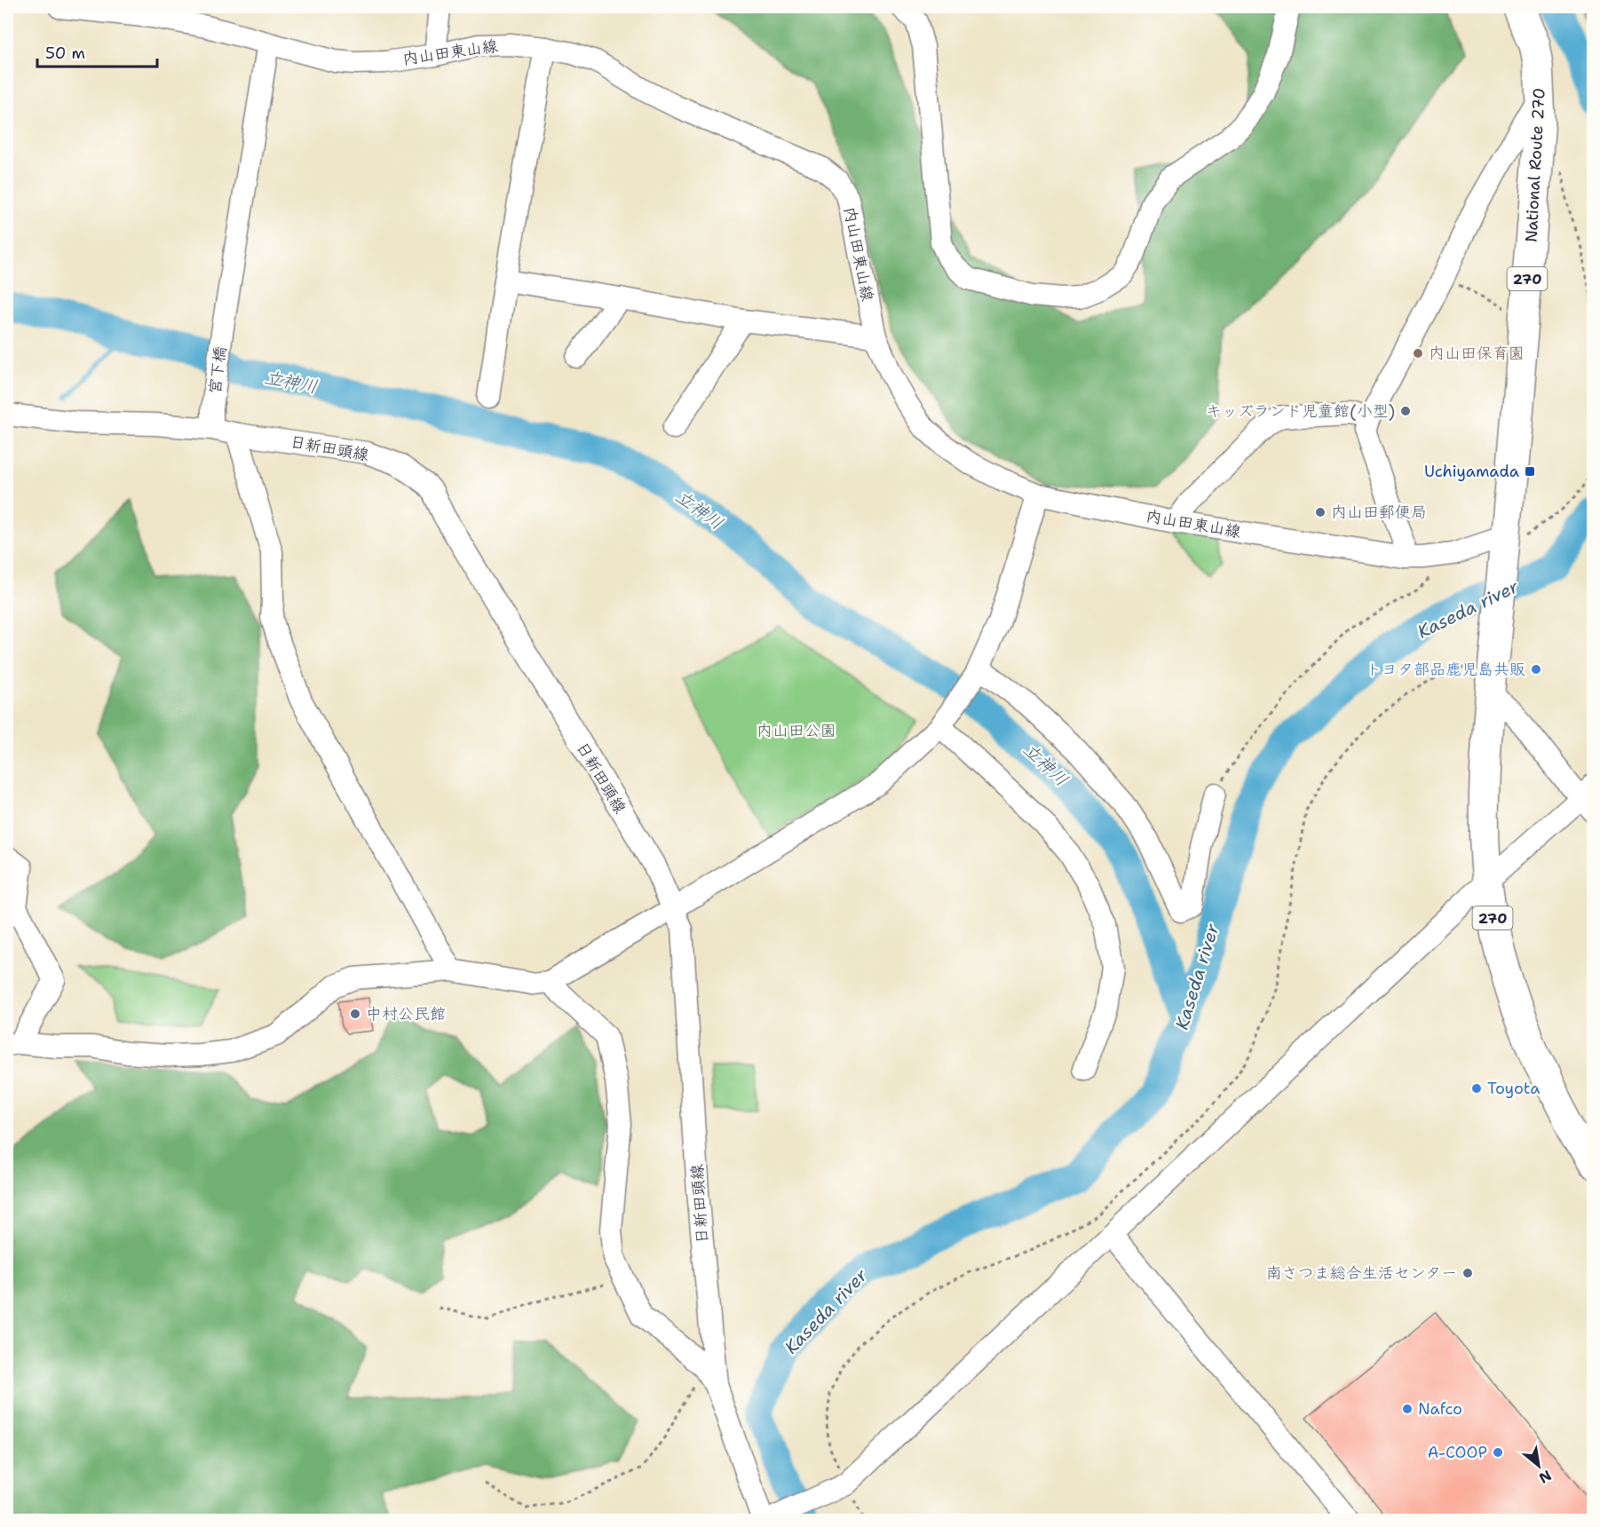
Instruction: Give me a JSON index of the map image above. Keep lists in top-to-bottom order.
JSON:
{
  "streets": {
    "highway": ["National Route 270", "270"],
    "street": ["内山田東山線", "宮下橋", "日新田頭線"]
  },
  "crossings": [
    ["内山田東山線", "National Route 270"],
    ["内山田東山線", "宮下橋"],
    ["宮下橋", "日新田頭線"]
  ],
  "water": ["立神川", "Kaseda river"],
  "parks": ["内山田公園"],
  "places": {
    "other": [
      "内山田保育園",
      "キッズランド児童館(小型)",
      "内山田郵便局",
      "トヨタ部品鹿児島共販",
      "中村公民館",
      "Toyota",
      "南さつま総合生活センター",
      "Nafco",
      "A-COOP"
    ],
    "transit": ["Uchiyamada"]
  },
  "scale_bar": "50 m",
  "north": "bottom right"
}
